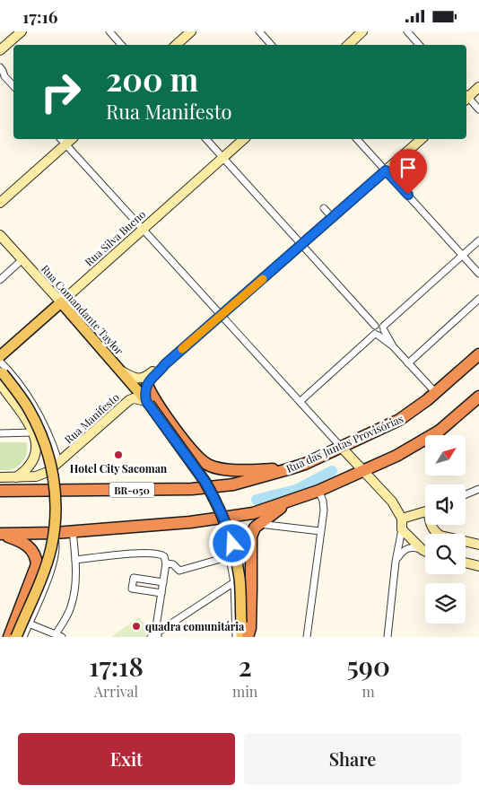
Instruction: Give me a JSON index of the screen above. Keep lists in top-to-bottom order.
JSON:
{
  "streets": {
    "highway": ["Rua das Juntas Provisórias", "BR-050"],
    "main road": ["Rua Silva Bueno", "Rua Comandante Taylor", "Rua Manifesto"]
  },
  "crossings": [
    ["Rua Silva Bueno", "Rua Comandante Taylor"],
    ["Rua Comandante Taylor", "Rua Manifesto"]
  ],
  "places": ["Hotel City Sacoman", "quadra comunitária"],
  "north": "top right",
  "page": {
    "status": "17:16",
    "turn": ["200 m", "Rua Manifesto"],
    "eta": [
      "17:18",
      "Arrival",
      "2",
      "min",
      "590",
      "m"
    ],
    "buttons": ["Exit", "Share"]
  }
}
